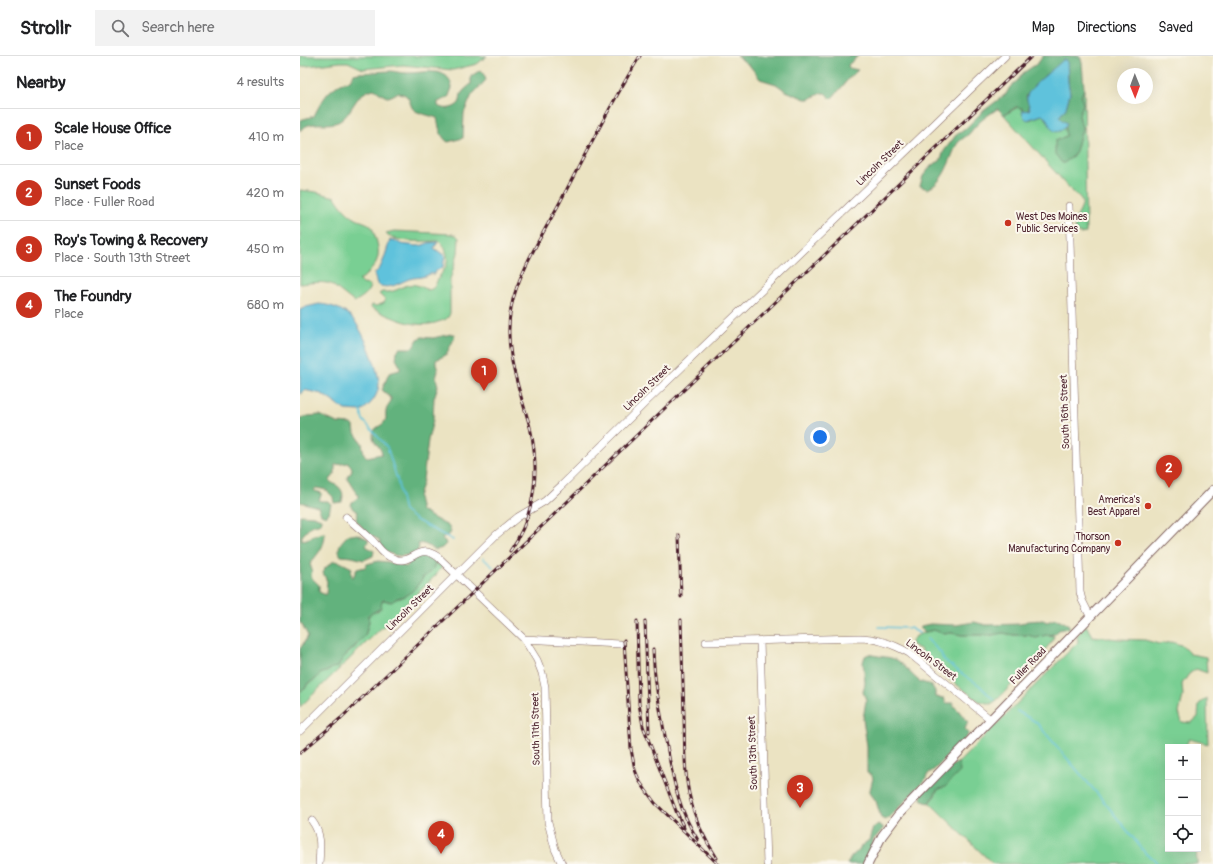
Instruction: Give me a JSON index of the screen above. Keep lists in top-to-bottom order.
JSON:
{
  "streets": {
    "street": [
      "Lincoln Street",
      "South 16th Street",
      "Fuller Road",
      "South 11th Street",
      "South 13th Street"
    ]
  },
  "crossings": [
    ["Lincoln Street", "Fuller Road"],
    ["Lincoln Street", "South 11th Street"],
    ["Lincoln Street", "South 13th Street"],
    ["South 16th Street", "Fuller Road"]
  ],
  "places": ["West Des Moines Public Services", "America's Best Apparel", "Thorson Manufacturing Company"],
  "north": "bottom",
  "page": {
    "header": "Strollr",
    "search": "Search here",
    "nav": ["Map", "Directions", "Saved"],
    "heading": ["Nearby", "4 results"],
    "list": [
      {
        "mark": "1",
        "name": "Scale House Office",
        "note": "Place",
        "value": "410 m"
      },
      {
        "mark": "2",
        "name": "Sunset Foods",
        "note": "Place · Fuller Road",
        "value": "420 m"
      },
      {
        "mark": "3",
        "name": "Roy's Towing & Recovery",
        "note": "Place · South 13th Street",
        "value": "450 m"
      },
      {
        "mark": "4",
        "name": "The Foundry",
        "note": "Place",
        "value": "680 m"
      }
    ],
    "pins": [
      "1",
      "2",
      "3",
      "4"
    ],
    "map_buttons": ["+", "−"]
  }
}
